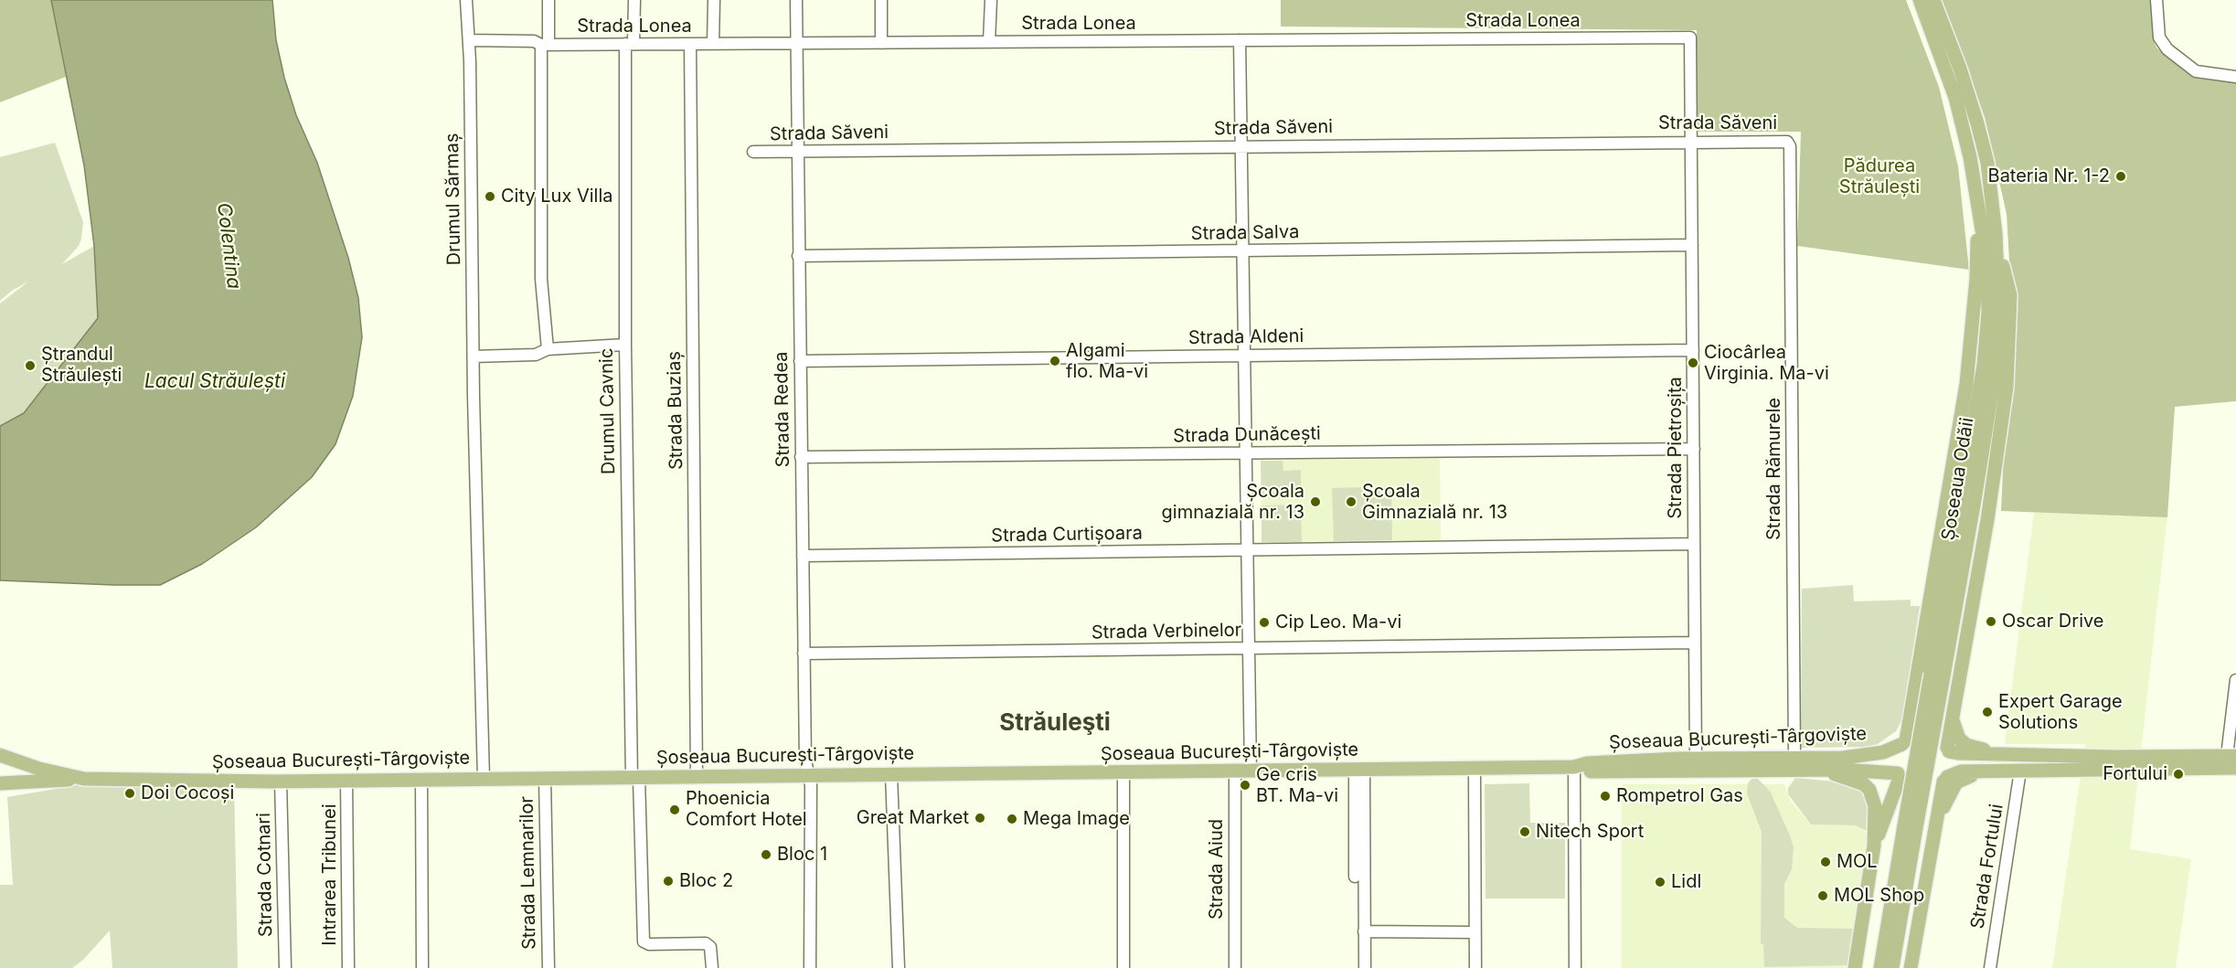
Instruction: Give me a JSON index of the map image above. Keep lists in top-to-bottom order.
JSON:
{
  "streets": {
    "main road": ["Șoseaua Odăii", "Șoseaua București-Târgoviște"],
    "street": [
      "Strada Lonea",
      "Strada Săveni",
      "Drumul Sărmaș",
      "Strada Salva",
      "Strada Aldeni",
      "Strada Redea",
      "Strada Buziaș",
      "Drumul Cavnic",
      "Strada Dunăcești",
      "Strada Pietroșița",
      "Strada Rămurele",
      "Strada Curtișoara",
      "Strada Verbinelor",
      "Strada Fortului",
      "Strada Aiud",
      "Strada Lemnarilor",
      "Strada Cotnari",
      "Intrarea Tribunei"
    ]
  },
  "crossings": [
    ["Strada Lonea", "Drumul Sărmaș"],
    ["Strada Lonea", "Strada Redea"],
    ["Strada Lonea", "Strada Buziaș"],
    ["Strada Lonea", "Drumul Cavnic"],
    ["Strada Lonea", "Strada Pietroșița"],
    ["Strada Săveni", "Strada Redea"],
    ["Strada Săveni", "Strada Pietroșița"],
    ["Strada Săveni", "Strada Rămurele"],
    ["Drumul Sărmaș", "Șoseaua București-Târgoviște"],
    ["Strada Salva", "Strada Redea"],
    ["Strada Salva", "Strada Pietroșița"],
    ["Strada Aldeni", "Strada Redea"],
    ["Strada Aldeni", "Strada Pietroșița"],
    ["Strada Redea", "Strada Dunăcești"],
    ["Strada Redea", "Strada Curtișoara"],
    ["Strada Redea", "Strada Verbinelor"],
    ["Strada Redea", "Șoseaua București-Târgoviște"],
    ["Strada Buziaș", "Șoseaua București-Târgoviște"],
    ["Drumul Cavnic", "Șoseaua București-Târgoviște"],
    ["Strada Dunăcești", "Strada Pietroșița"],
    ["Strada Pietroșița", "Strada Curtișoara"],
    ["Strada Pietroșița", "Strada Verbinelor"],
    ["Strada Pietroșița", "Șoseaua București-Târgoviște"],
    ["Strada Rămurele", "Șoseaua București-Târgoviște"],
    ["Șoseaua București-Târgoviște", "Strada Aiud"],
    ["Șoseaua București-Târgoviște", "Strada Lemnarilor"],
    ["Șoseaua București-Târgoviște", "Strada Cotnari"],
    ["Șoseaua București-Târgoviște", "Intrarea Tribunei"]
  ],
  "districts": ["Străuleşti"],
  "water": ["Colentina", "Lacul Străulești"],
  "parks": ["Pădurea Străulești"],
  "places": [
    "Bateria Nr. 1-2",
    "City Lux Villa",
    "Algami flo. Ma-vi",
    "Ciocârlea Virginia. Ma-vi",
    "Ștrandul Străulești",
    "Școala gimnazială nr. 13",
    "Școala Gimnazială nr. 13",
    "Oscar Drive",
    "Cip Leo. Ma-vi",
    "Expert Garage Solutions",
    "Fortului",
    "Ge cris BT. Ma-vi",
    "Doi Cocoși",
    "Rompetrol Gas",
    "Phoenicia Comfort Hotel",
    "Great Market",
    "Mega Image",
    "Nitech Sport",
    "Bloc 1",
    "MOL",
    "Bloc 2",
    "Lidl",
    "MOL Shop"
  ]
}
